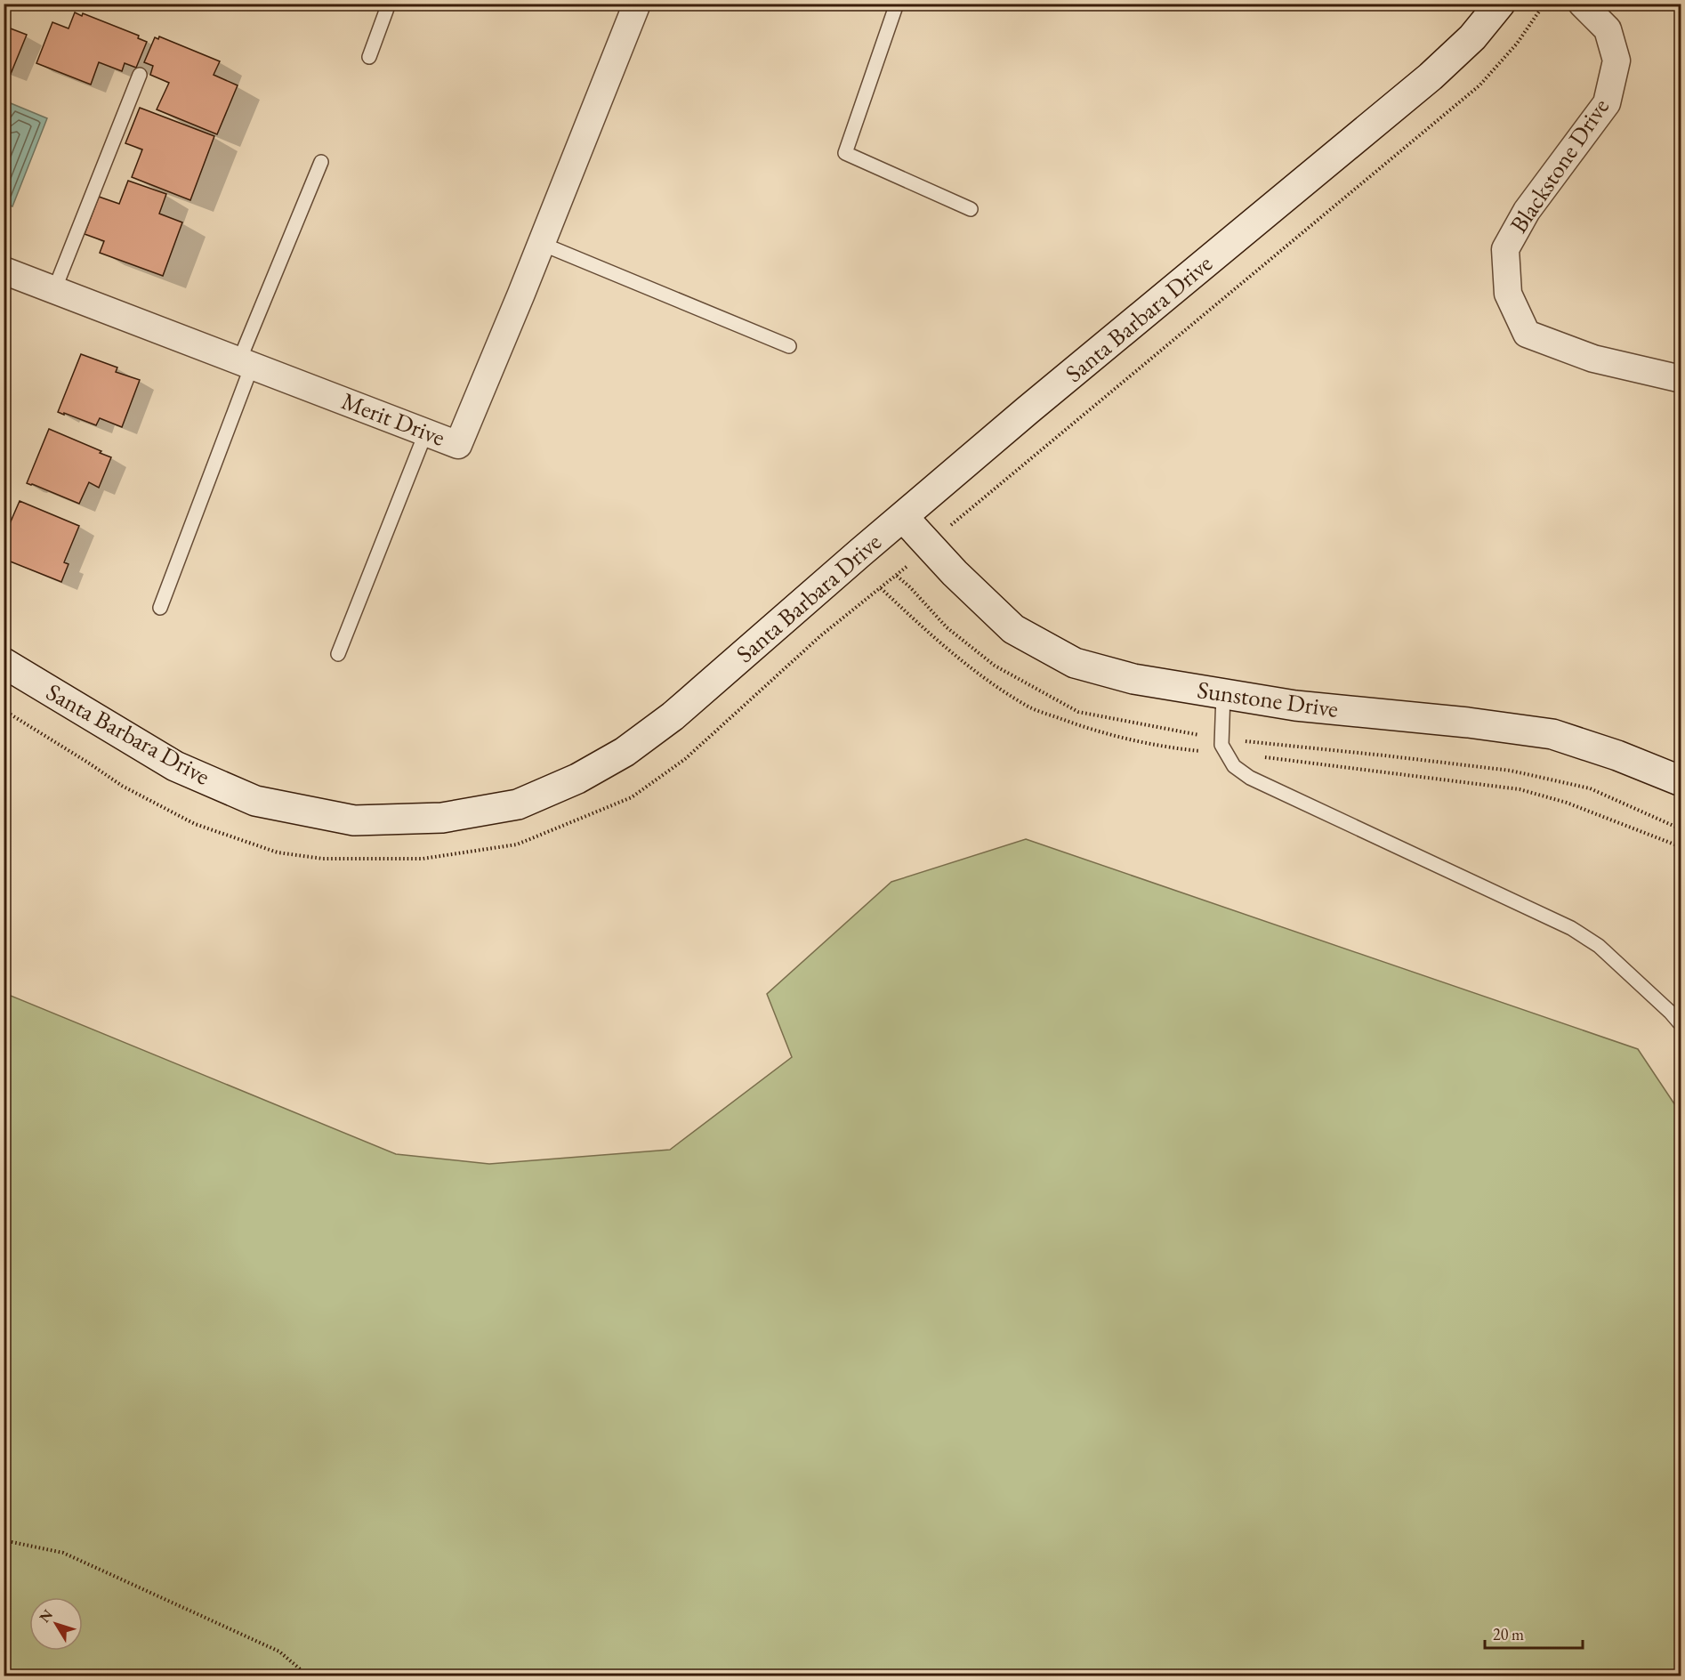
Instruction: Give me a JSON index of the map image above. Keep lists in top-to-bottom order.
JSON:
{
  "streets": {
    "street": [
      "Blackstone Drive",
      "Santa Barbara Drive",
      "Merit Drive",
      "Sunstone Drive"
    ]
  },
  "crossings": [
    ["Santa Barbara Drive", "Sunstone Drive"]
  ],
  "scale_bar": "20 m",
  "north": "top left"
}
